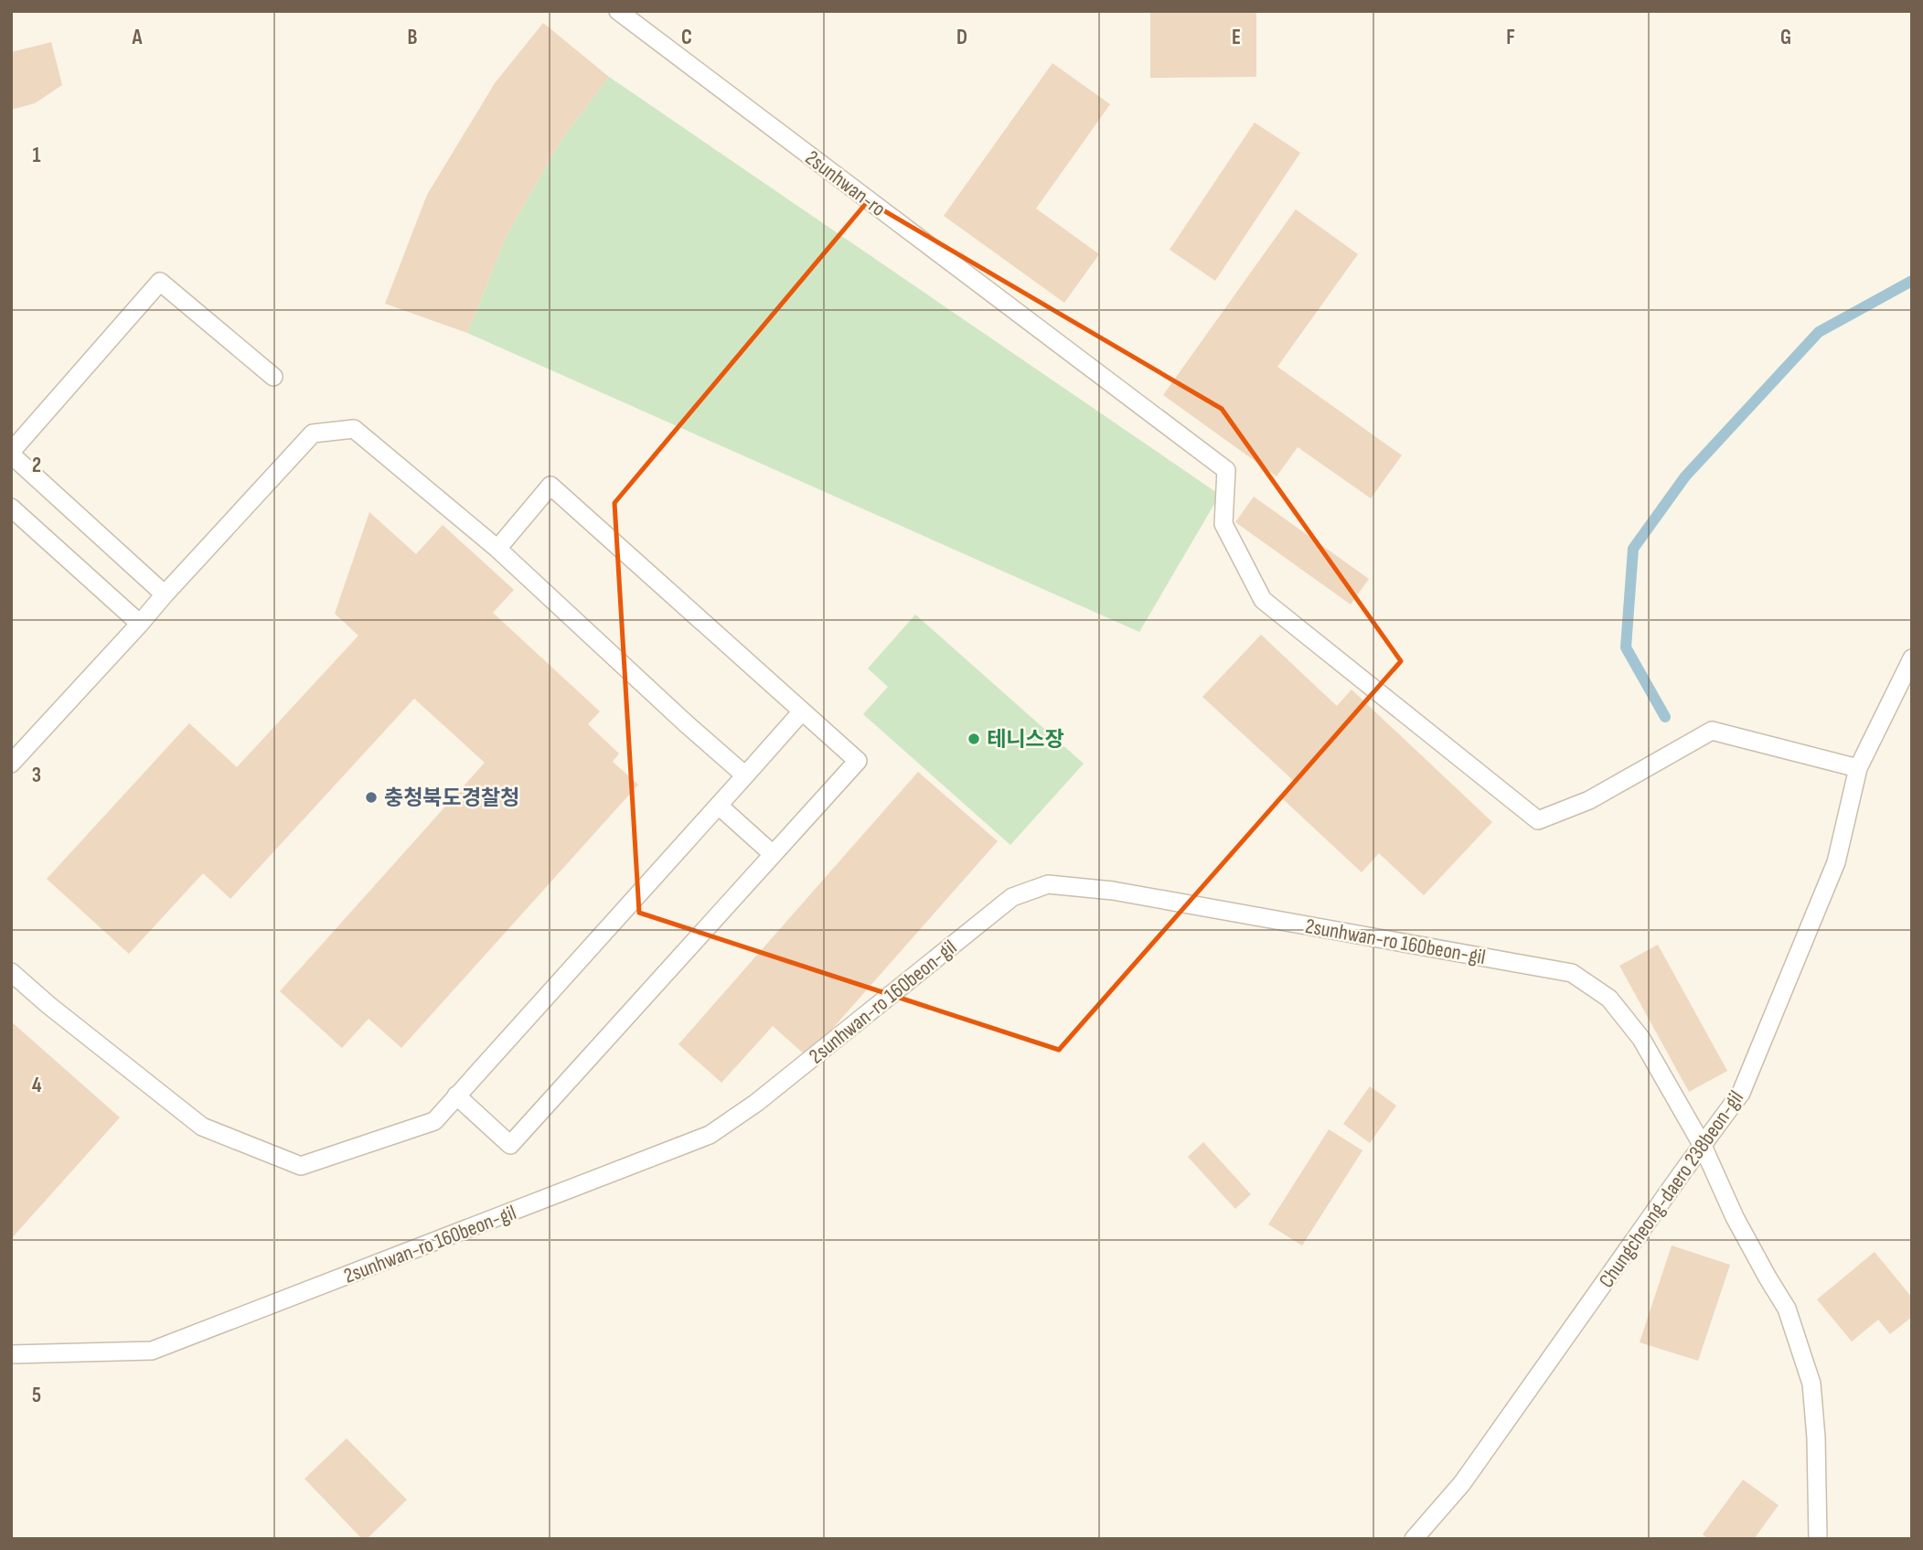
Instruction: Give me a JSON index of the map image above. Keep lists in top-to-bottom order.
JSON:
{
  "streets": {
    "lane": ["2sunhwan-ro", "2sunhwan-ro 160beon-gil", "Chungcheong-daero 238beon-gil"]
  },
  "crossings": [
    ["2sunhwan-ro", "Chungcheong-daero 238beon-gil"],
    ["2sunhwan-ro 160beon-gil", "Chungcheong-daero 238beon-gil"]
  ],
  "places": ["테니스장", "충청북도경찰청"],
  "grid": {
    "columns": [
      "A",
      "B",
      "C",
      "D",
      "E",
      "F",
      "G"
    ],
    "rows": [
      "1",
      "2",
      "3",
      "4",
      "5"
    ]
  }
}
